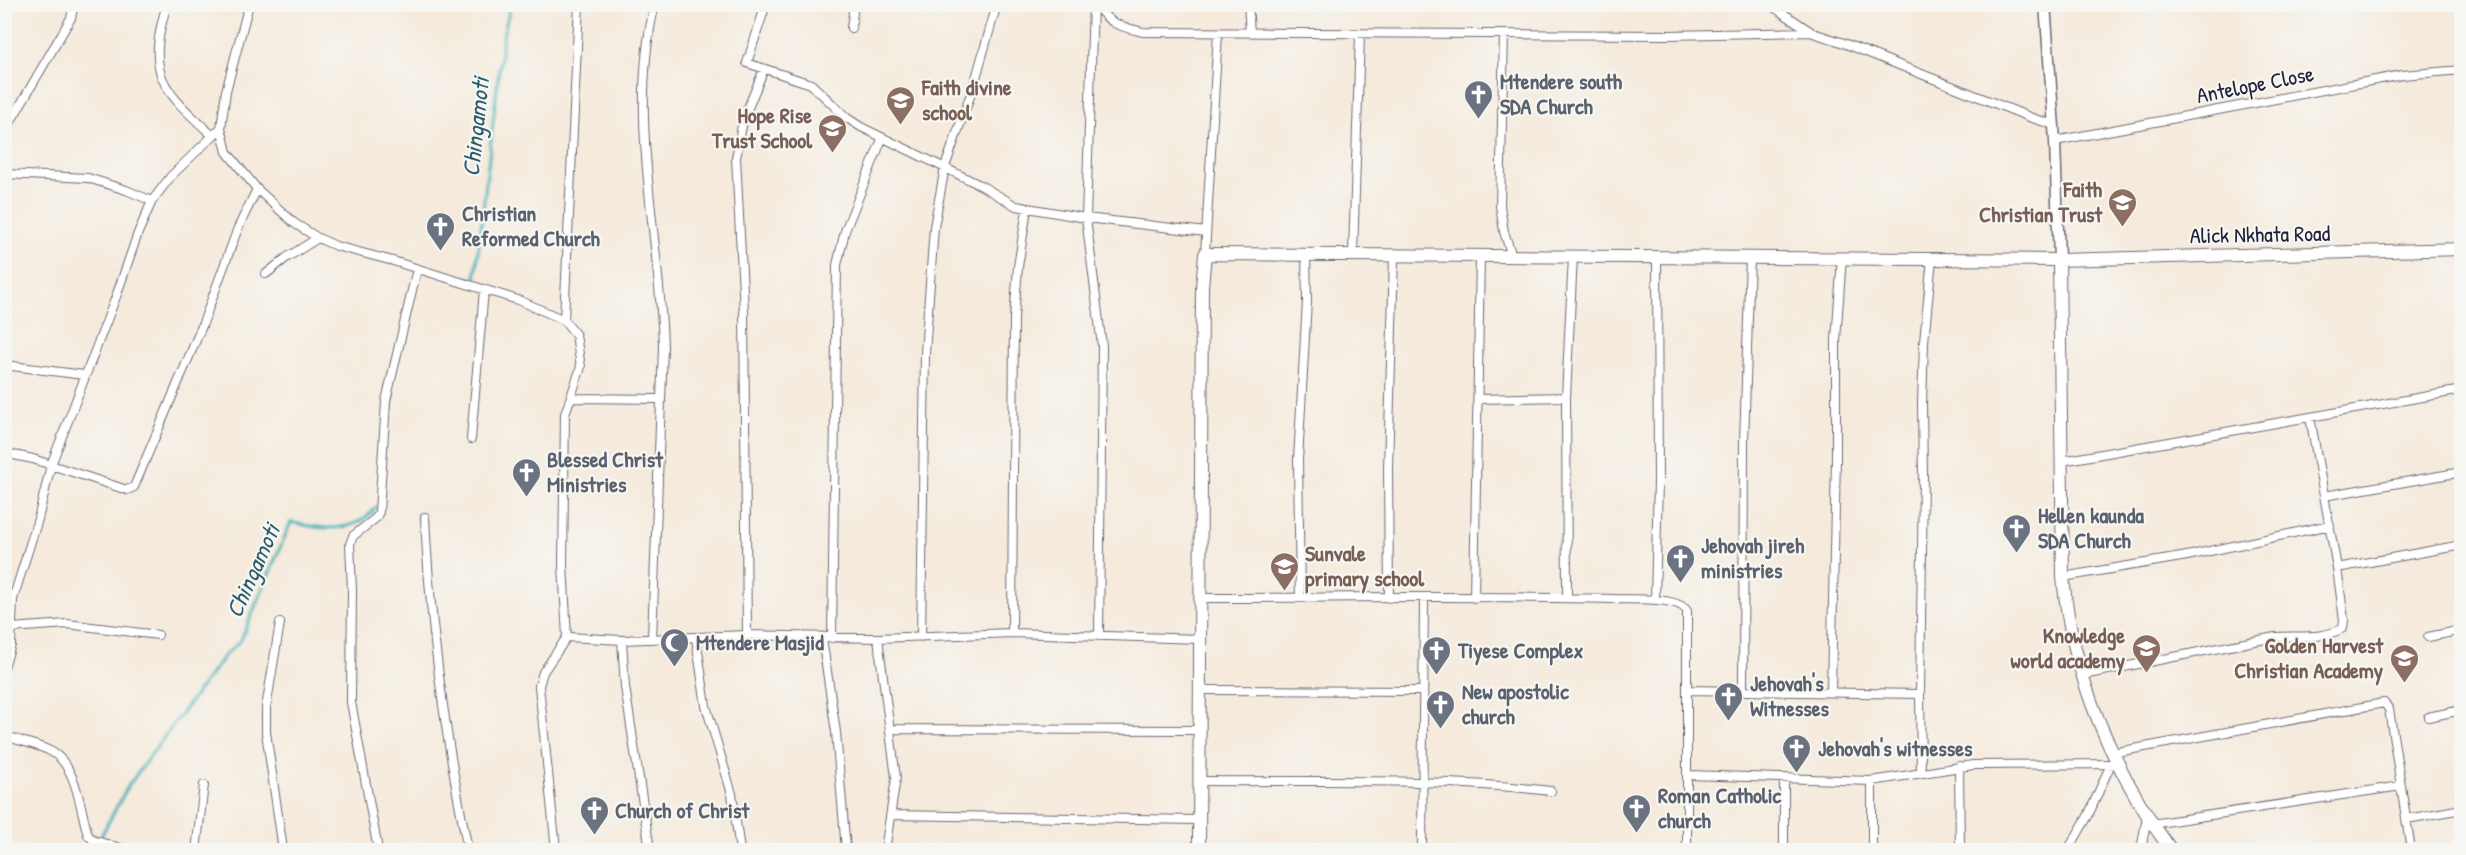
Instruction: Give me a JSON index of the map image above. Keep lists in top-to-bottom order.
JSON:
{
  "streets": {
    "main road": ["Alick Nkhata Road"],
    "street": ["Antelope Close"]
  },
  "water": ["Chingamoti"],
  "places": {
    "church": [
      "Mtendere south SDA Church",
      "Christian Reformed Church",
      "Blessed Christ Ministries",
      "Hellen kaunda SDA Church",
      "Jehovah jireh ministries",
      "Tiyese Complex",
      "Jehovah's Witnesses",
      "New apostolic church",
      "Jehovah's witnesses",
      "Roman Catholic church",
      "Church of Christ"
    ],
    "school or university": [
      "Faith divine school",
      "Hope Rise Trust School",
      "Faith Christian Trust",
      "Sunvale primary school",
      "Knowledge world academy",
      "Golden Harvest Christian Academy"
    ],
    "mosque": ["Mtendere Masjid"]
  }
}
